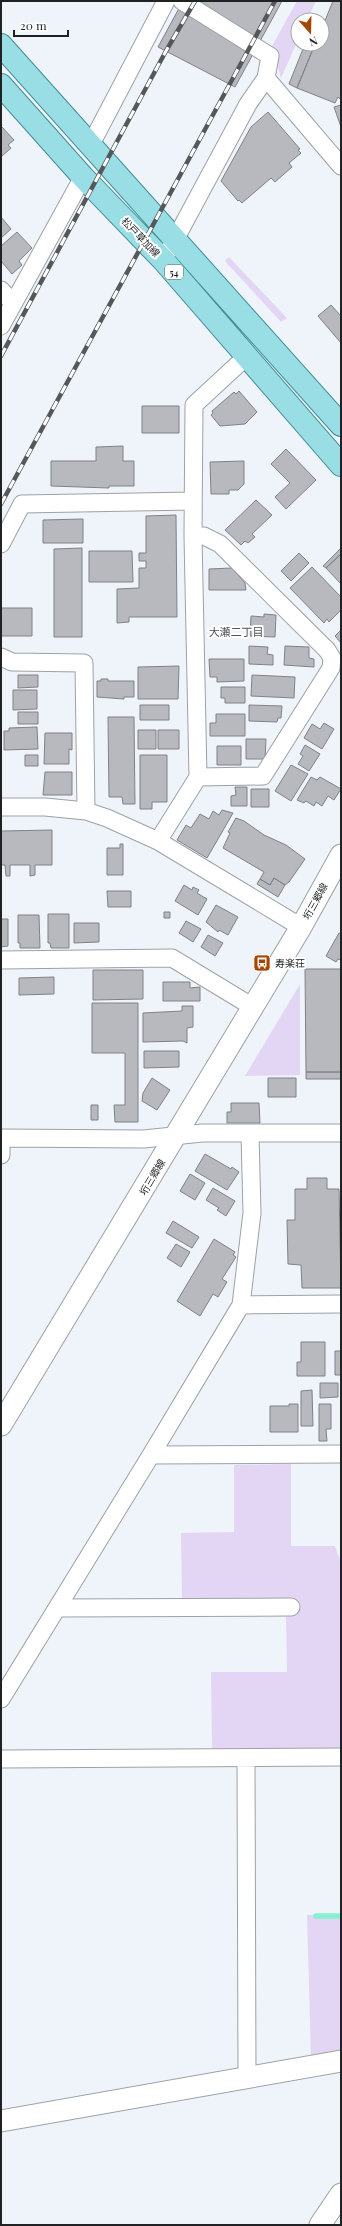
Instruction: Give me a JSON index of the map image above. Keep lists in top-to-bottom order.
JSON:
{
  "streets": {
    "main road": ["松戸草加線", "54"],
    "street": ["垳三郷線"]
  },
  "districts": ["大瀬二丁目"],
  "places": {
    "bus stop": ["寿楽荘"]
  },
  "scale_bar": "20 m",
  "north": "bottom"
}
